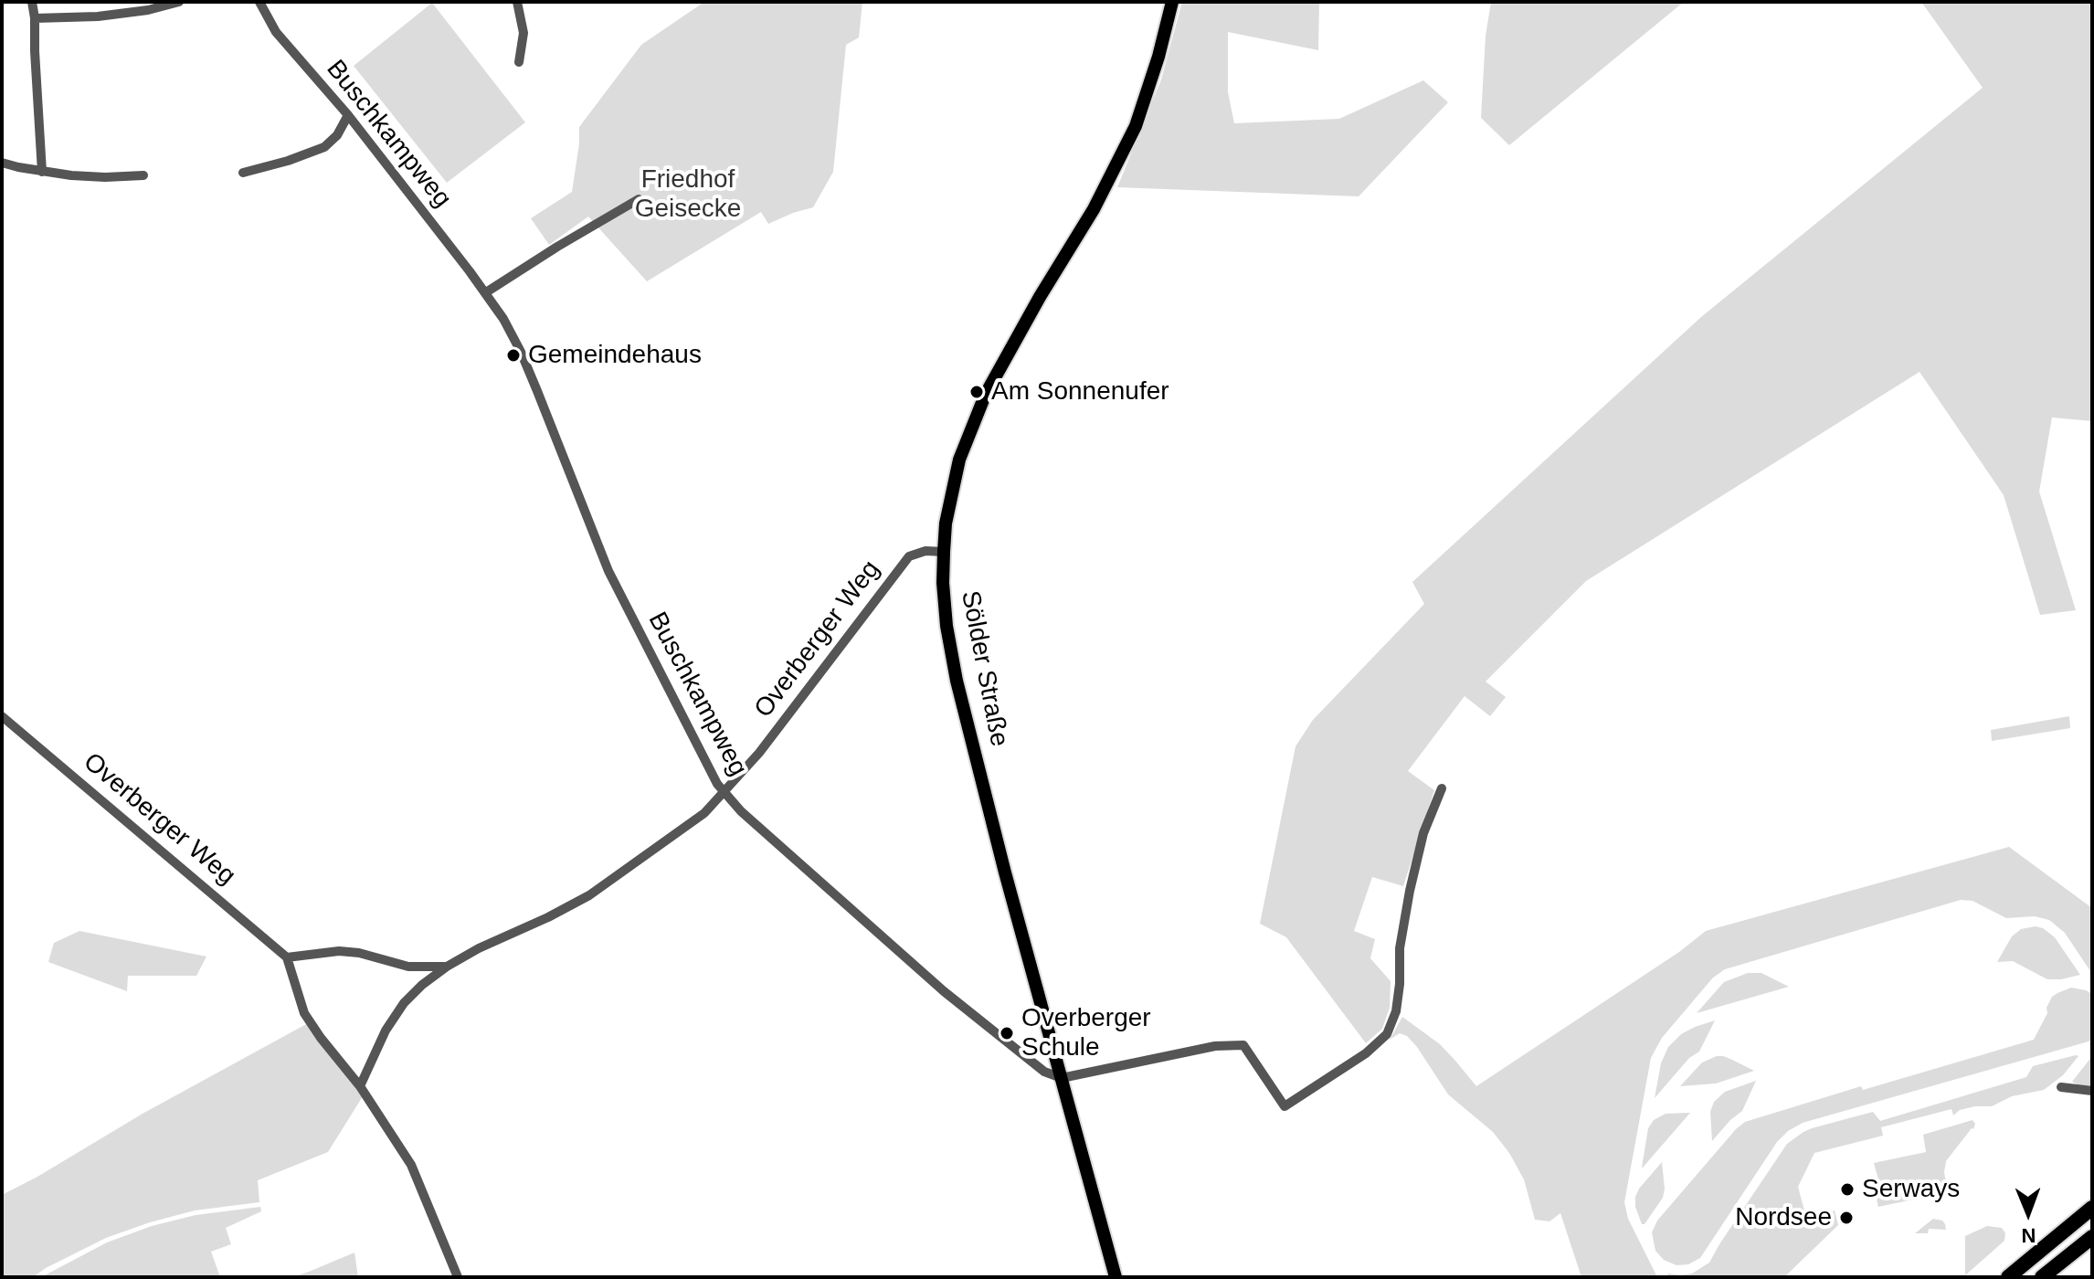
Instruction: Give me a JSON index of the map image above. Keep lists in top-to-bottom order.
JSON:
{
  "streets": {
    "main road": ["Sölder Straße"],
    "street": ["Buschkampweg", "Overberger Weg"]
  },
  "crossings": [
    ["Buschkampweg", "Overberger Weg"],
    ["Buschkampweg", "Sölder Straße"],
    ["Overberger Weg", "Sölder Straße"]
  ],
  "parks": ["Friedhof Geisecke"],
  "places": [
    "Gemeindehaus",
    "Am Sonnenufer",
    "Overberger Schule",
    "Serways",
    "Nordsee"
  ],
  "north": "bottom"
}
